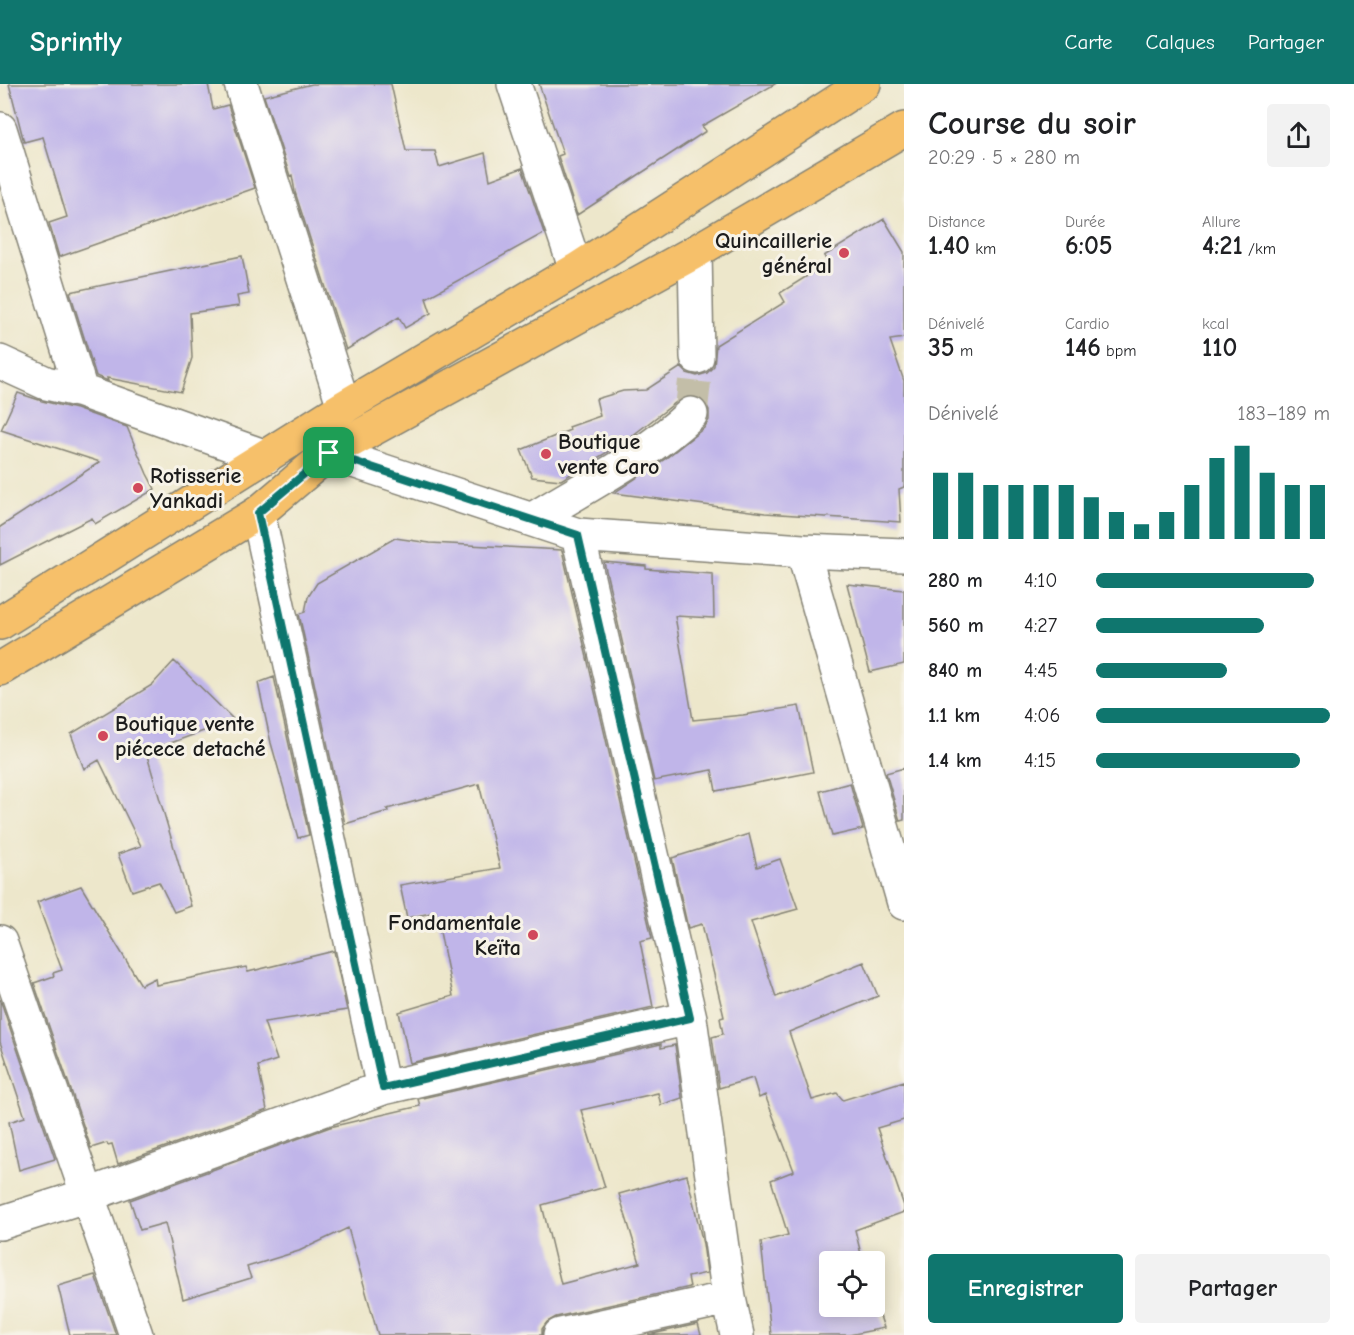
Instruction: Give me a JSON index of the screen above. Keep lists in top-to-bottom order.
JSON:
{
  "places": [
    "Quincaillerie général",
    "Boutique vente Caro",
    "Rotisserie Yankadi",
    "Boutique vente piécece detaché",
    "Fondamentale Keïta"
  ],
  "page": {
    "header": "Sprintly",
    "nav": ["Carte", "Calques", "Partager"],
    "heading": ["Course du soir", "20:29 · 5 × 280 m"],
    "stats": [
      ["Distance", "1.40 km"],
      ["Durée", "6:05"],
      ["Allure", "4:21 /km"],
      ["Dénivelé", "35 m"],
      ["Cardio", "146 bpm"],
      ["kcal", "110"]
    ],
    "chart": ["Dénivelé", "183–189 m"],
    "list": [
      {
        "name": "280 m",
        "note": "4:10"
      },
      {
        "name": "560 m",
        "note": "4:27"
      },
      {
        "name": "840 m",
        "note": "4:45"
      },
      {
        "name": "1.1 km",
        "note": "4:06"
      },
      {
        "name": "1.4 km",
        "note": "4:15"
      }
    ],
    "buttons": ["Enregistrer", "Partager"]
  }
}
